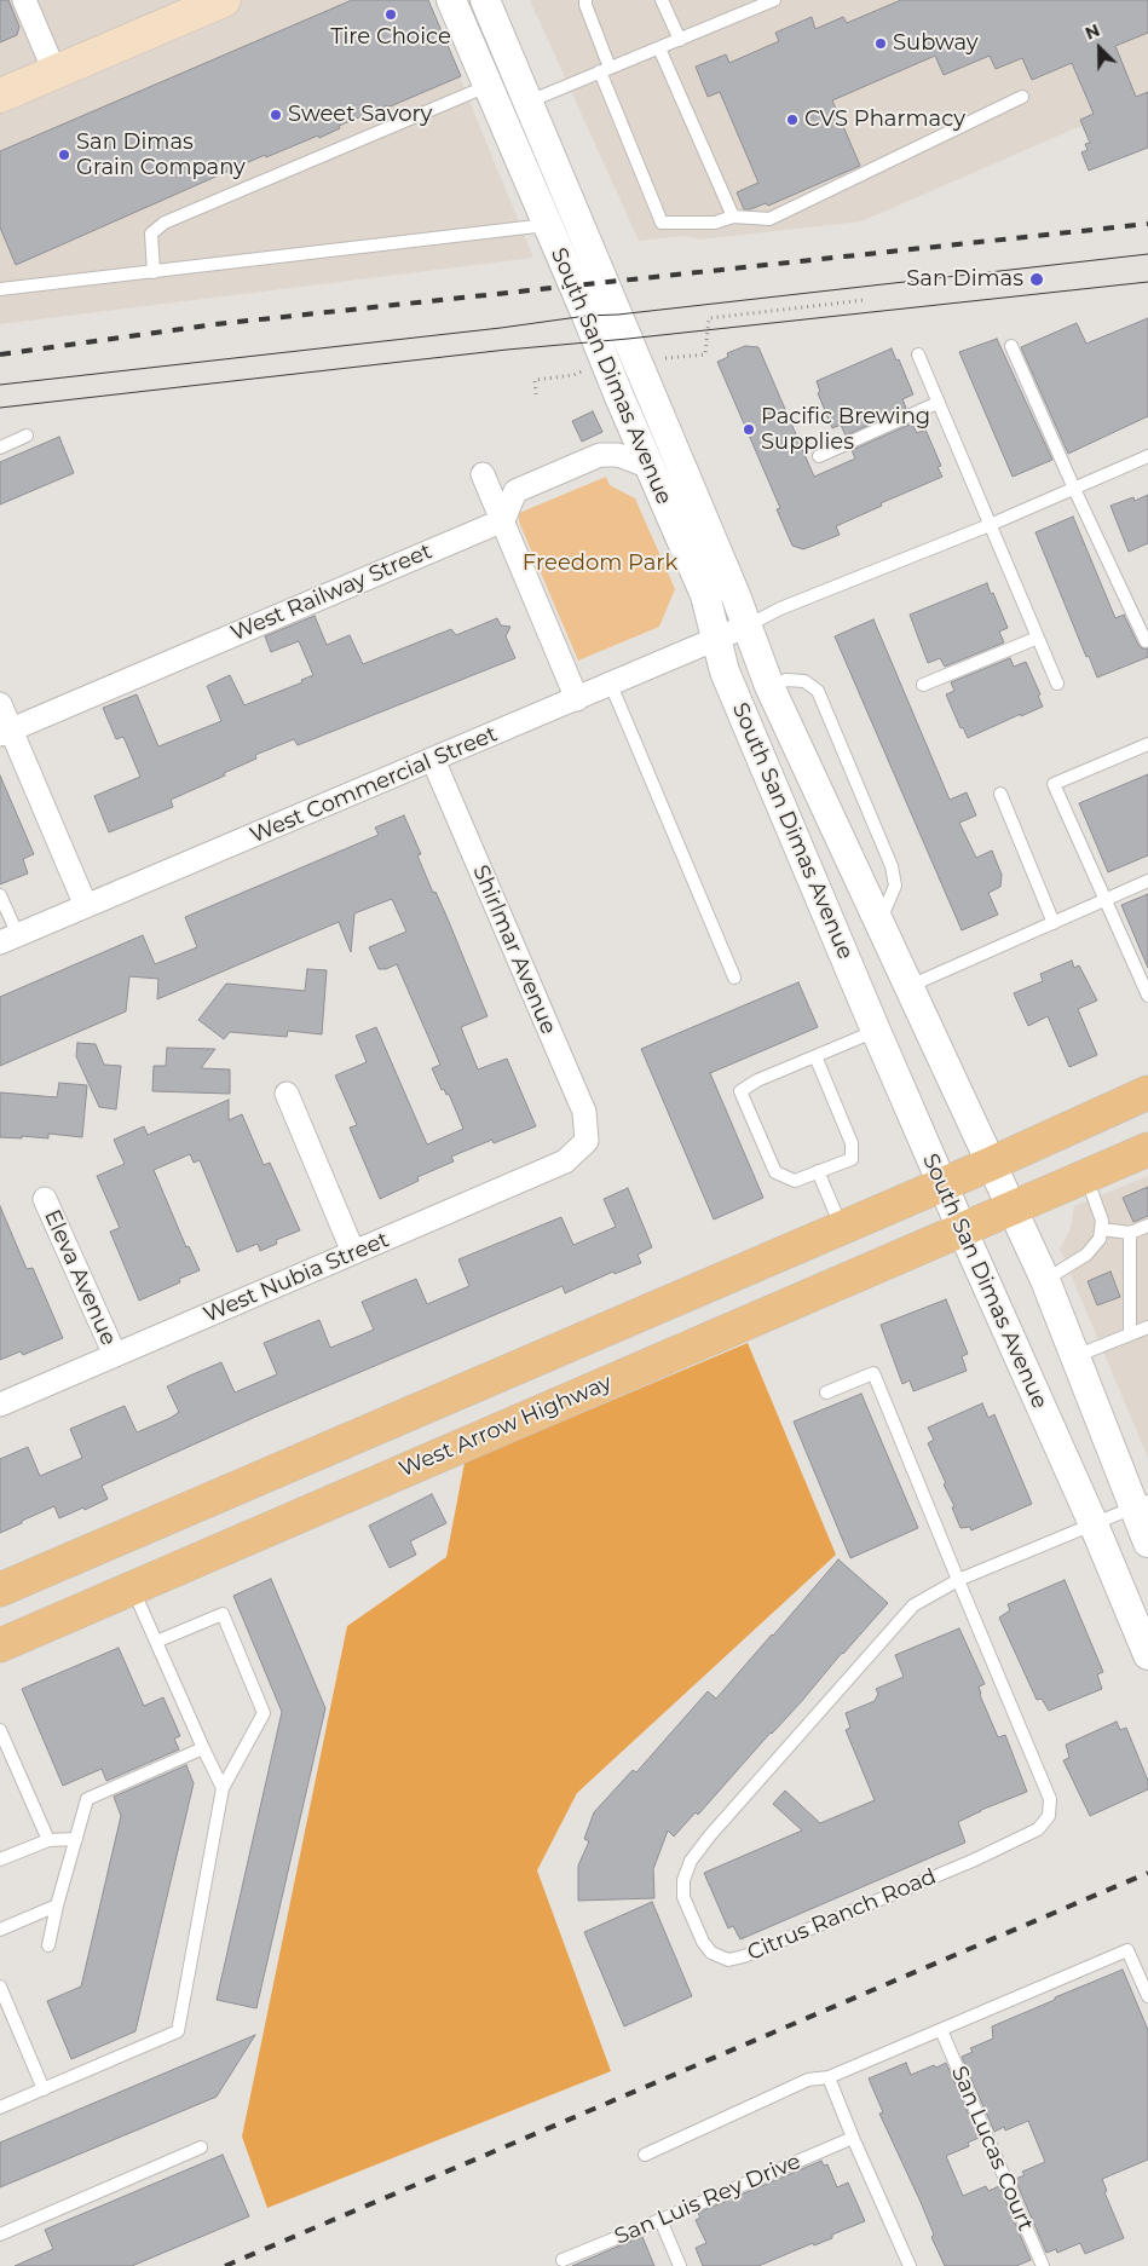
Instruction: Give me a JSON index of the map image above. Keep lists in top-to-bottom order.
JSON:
{
  "streets": {
    "main road": ["West Arrow Highway"],
    "street": [
      "South San Dimas Avenue",
      "West Railway Street",
      "West Commercial Street",
      "Shirlmar Avenue",
      "Eleva Avenue",
      "West Nubia Street"
    ],
    "lane": ["Citrus Ranch Road", "San Lucas Court", "San Luis Rey Drive"]
  },
  "crossings": [
    ["South San Dimas Avenue", "West Commercial Street"],
    ["South San Dimas Avenue", "West Arrow Highway"],
    ["South San Dimas Avenue", "Citrus Ranch Road"],
    ["West Commercial Street", "Shirlmar Avenue"],
    ["Shirlmar Avenue", "West Nubia Street"],
    ["Eleva Avenue", "West Nubia Street"]
  ],
  "parks": ["Freedom Park"],
  "places": [
    "Tire Choice",
    "Subway",
    "Sweet Savory",
    "CVS Pharmacy",
    "San Dimas Grain Company",
    "San Dimas",
    "Pacific Brewing Supplies"
  ],
  "north": "top left"
}
